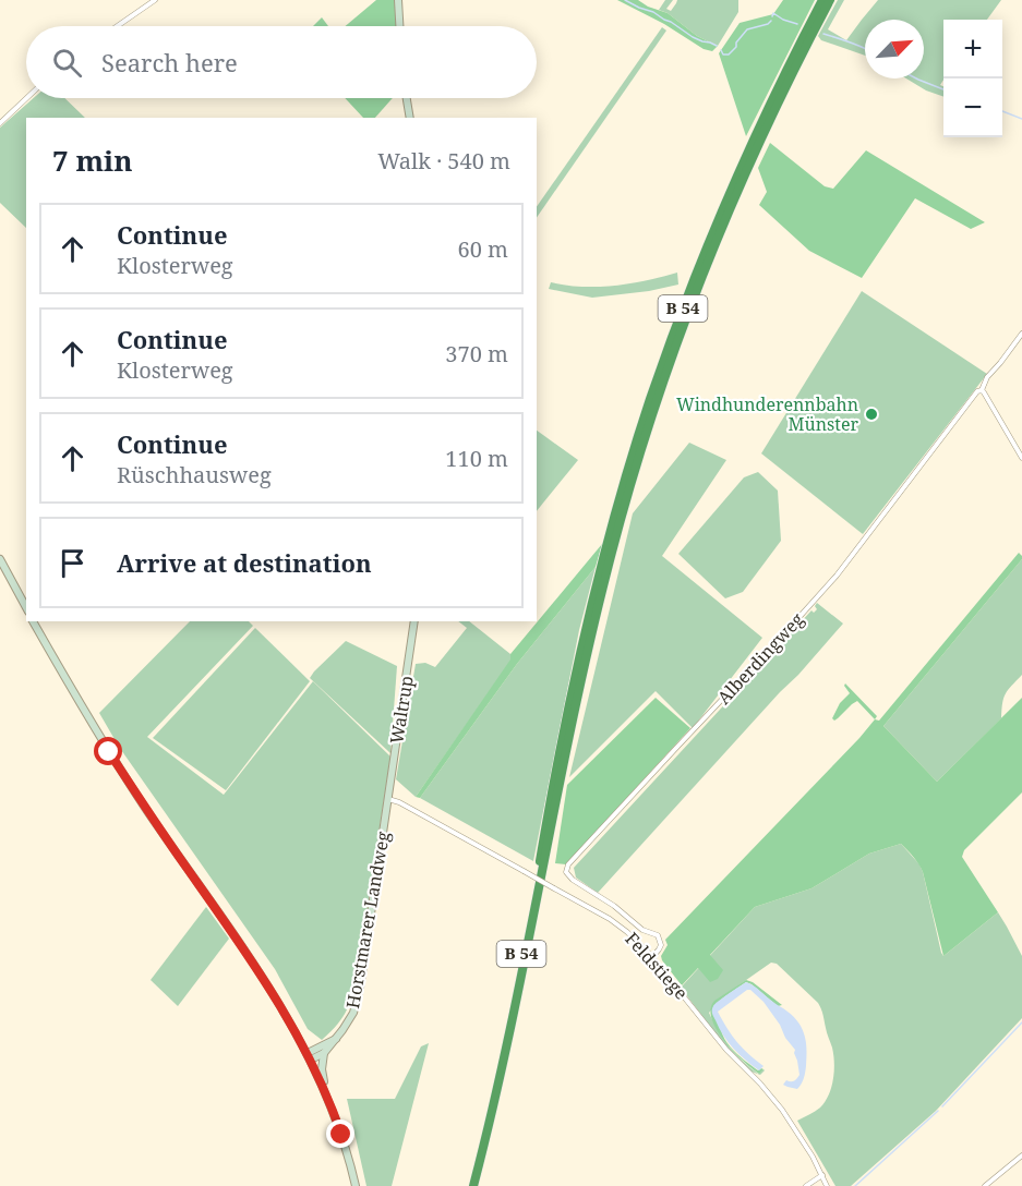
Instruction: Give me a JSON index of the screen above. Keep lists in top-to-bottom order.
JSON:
{
  "streets": {
    "highway": ["B 54"],
    "main road": ["Waltrup", "Horstmarer Landweg"],
    "street": ["Alberdingweg", "Feldstiege"]
  },
  "crossings": [
    ["Alberdingweg", "Feldstiege"],
    ["Waltrup", "Horstmarer Landweg"],
    ["Waltrup", "Feldstiege"],
    ["Horstmarer Landweg", "Feldstiege"]
  ],
  "places": ["Windhunderennbahn Münster"],
  "north": "top right",
  "page": {
    "map_buttons": ["+", "−"],
    "search": "Search here",
    "heading": ["7 min", "Walk · 540 m"],
    "list": [
      ["Continue", "Klosterweg", "60 m"],
      ["Continue", "Klosterweg", "370 m"],
      ["Continue", "Rüschhausweg", "110 m"],
      "Arrive at destination"
    ]
  }
}
